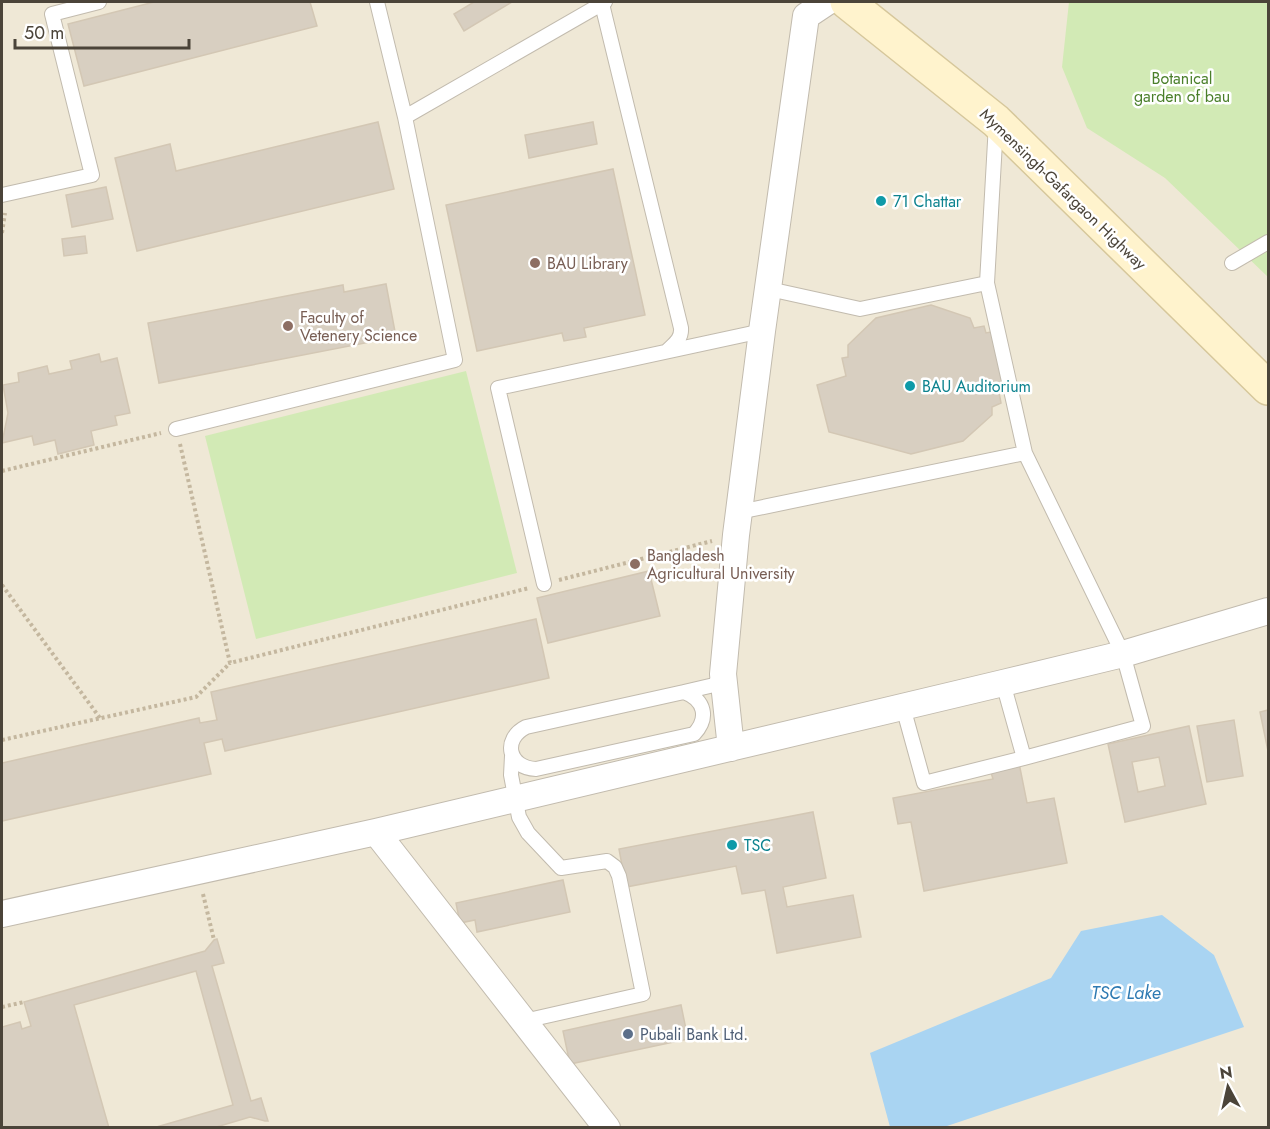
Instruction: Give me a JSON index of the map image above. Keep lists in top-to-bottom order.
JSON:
{
  "streets": {
    "main road": ["Mymensingh-Gafargaon Highway"]
  },
  "water": ["TSC Lake"],
  "parks": ["Botanical garden of bau"],
  "places": [
    "71 Chattar",
    "BAU Library",
    "Faculty of Vetenery Science",
    "BAU Auditorium",
    "Bangladesh Agricultural University",
    "TSC",
    "Pubali Bank Ltd."
  ],
  "scale_bar": "50 m",
  "north": "top"
}
